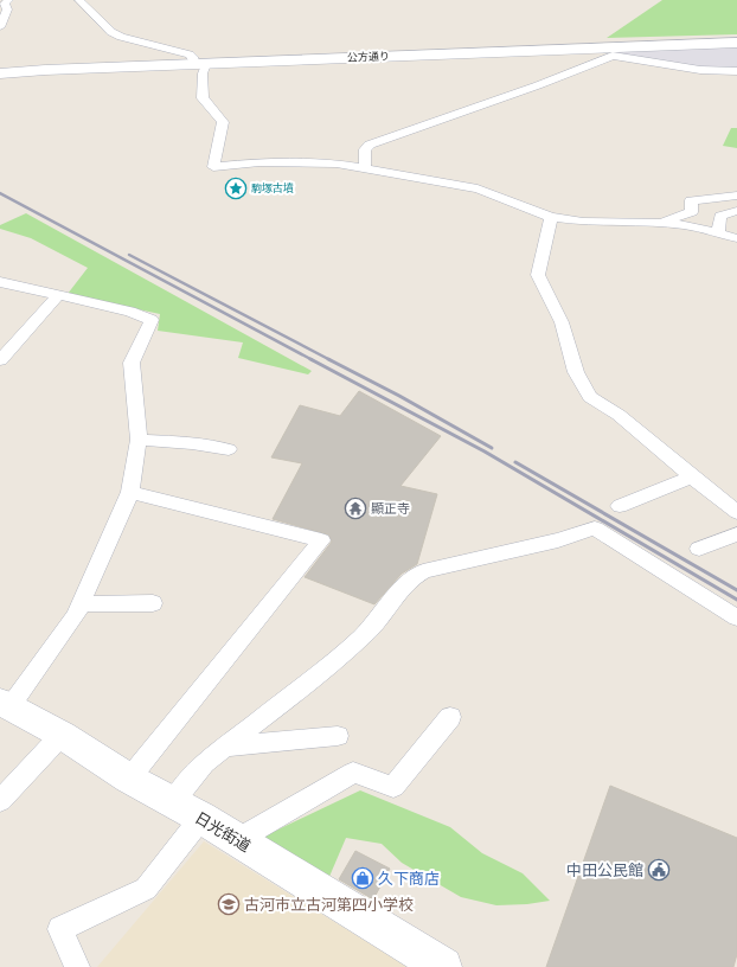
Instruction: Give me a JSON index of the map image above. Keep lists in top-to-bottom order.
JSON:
{
  "streets": {
    "street": ["公方通り", "日光街道"]
  },
  "places": {
    "place": ["駒塚古墳"],
    "temple": ["顯正寺"],
    "public building": ["中田公民館"],
    "shop": ["久下商店"],
    "school or university": ["古河市立古河第四小学校"]
  }
}
